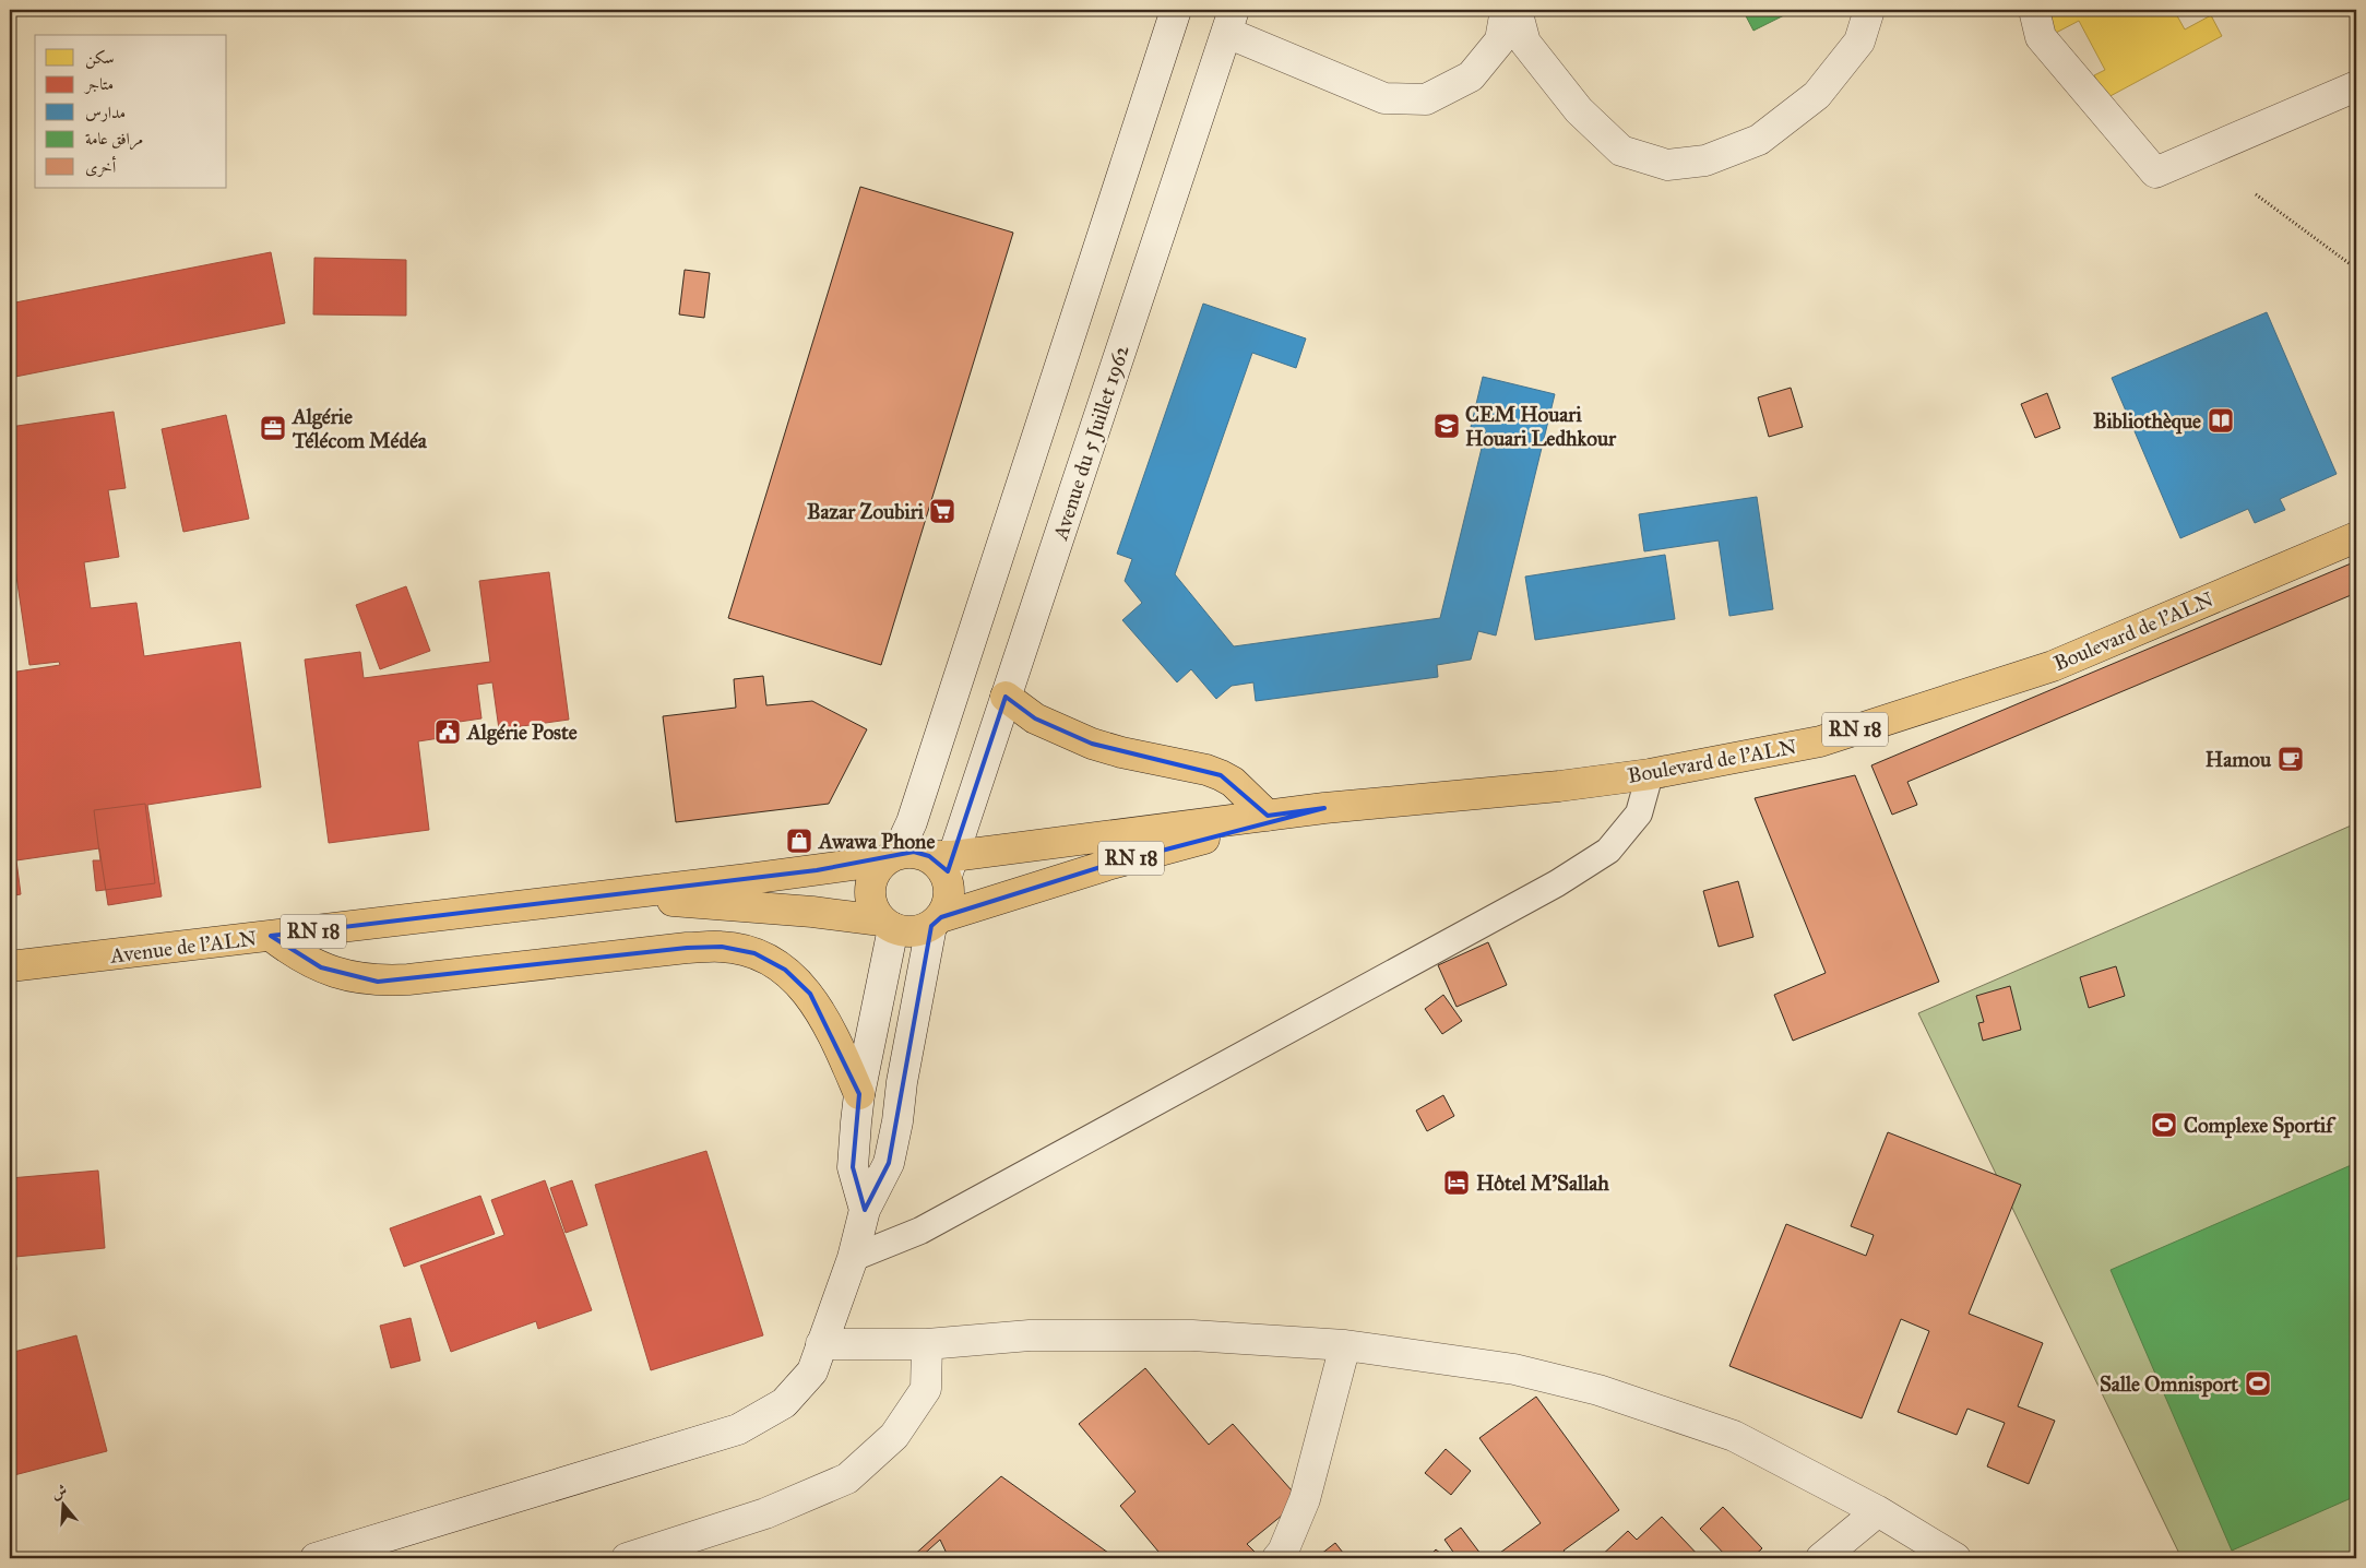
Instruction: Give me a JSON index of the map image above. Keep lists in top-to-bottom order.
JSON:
{
  "streets": {
    "main road": ["Boulevard de l'ALN", "RN 18", "Avenue de l'ALN"],
    "street": ["Avenue du 5 Juillet 1962"]
  },
  "crossings": [
    ["Avenue du 5 Juillet 1962", "RN 18"],
    ["Boulevard de l'ALN", "RN 18"],
    ["RN 18", "Avenue de l'ALN"]
  ],
  "places": {
    "library": ["Bibliothèque"],
    "school or university": ["CEM Houari Houari Ledhkour"],
    "office": ["Algérie Télécom Médéa"],
    "supermarket": ["Bazar Zoubiri"],
    "public building": ["Algérie Poste"],
    "cafe": ["Hamou"],
    "shop": ["Awawa Phone"],
    "sports": ["Complexe Sportif", "Salle Omnisport"],
    "hotel": ["Hôtel M'Sallah"]
  },
  "legend": [
    "سكن",
    "متاجر",
    "مدارس",
    "مرافق عامة",
    "أخرى"
  ],
  "north": "top"
}
